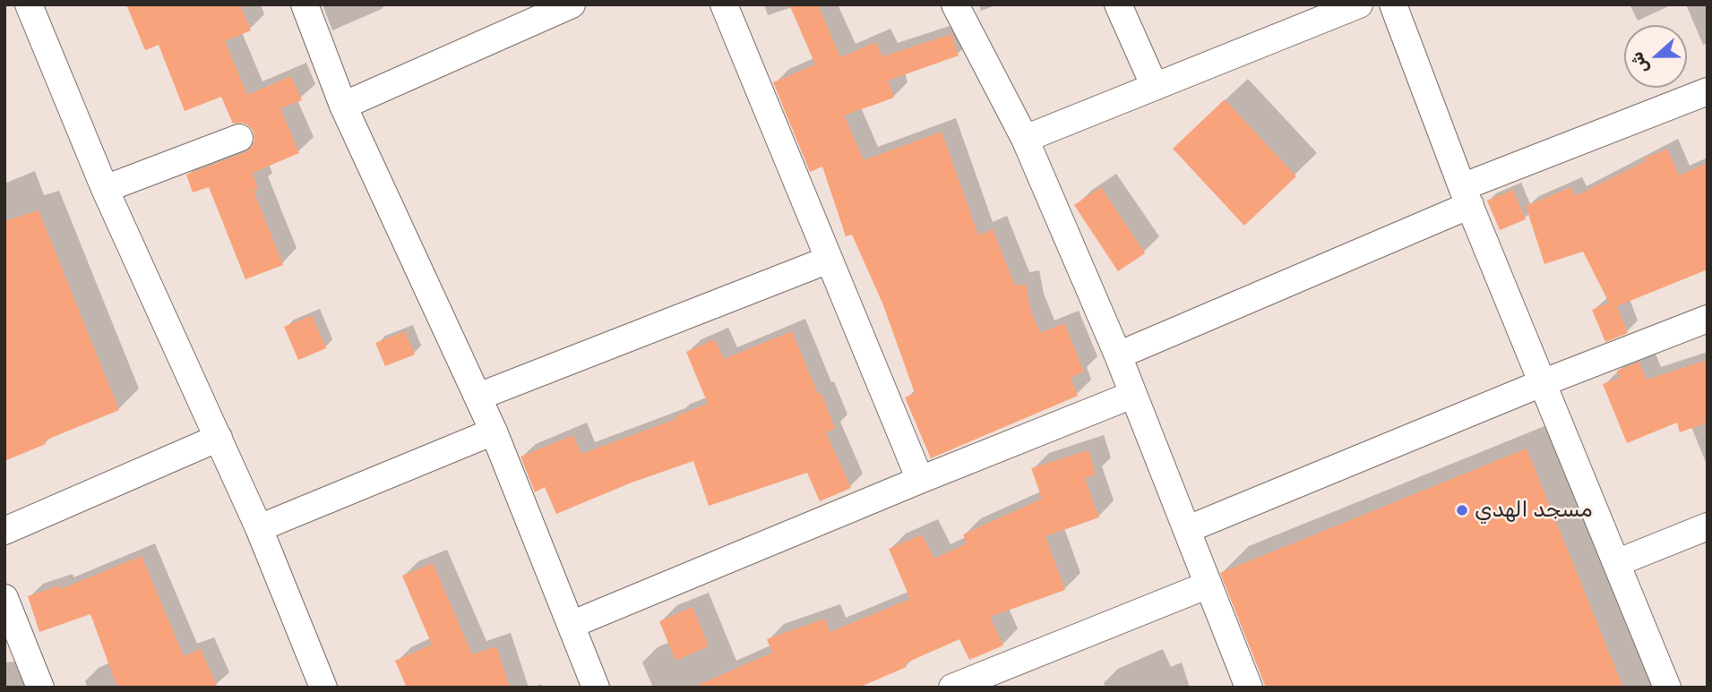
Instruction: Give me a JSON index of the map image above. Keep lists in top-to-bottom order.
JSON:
{
  "places": ["مسجد الهدي"],
  "north": "left"
}
